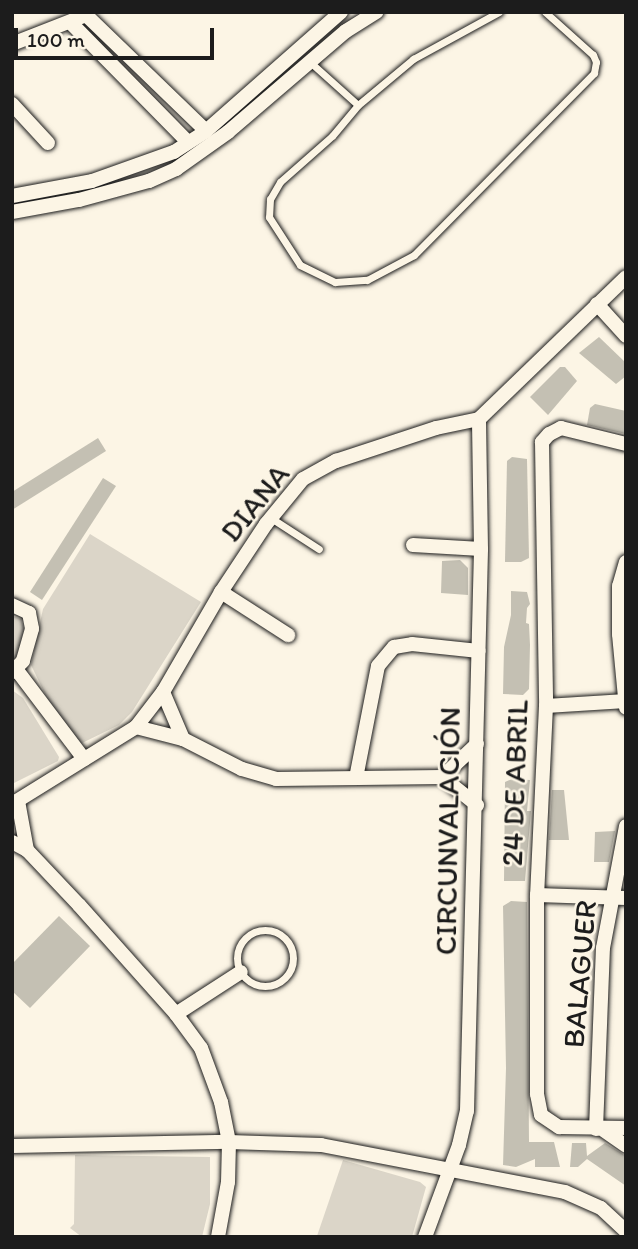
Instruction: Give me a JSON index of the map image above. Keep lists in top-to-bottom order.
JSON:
{
  "streets": {
    "street": [
      "DIANA",
      "24 DE ABRIL",
      "CIRCUNVALACIÓN",
      "BALAGUER"
    ]
  },
  "crossings": [
    ["DIANA", "CIRCUNVALACIÓN"],
    ["24 DE ABRIL", "BALAGUER"]
  ],
  "scale_bar": "100 m"
}
